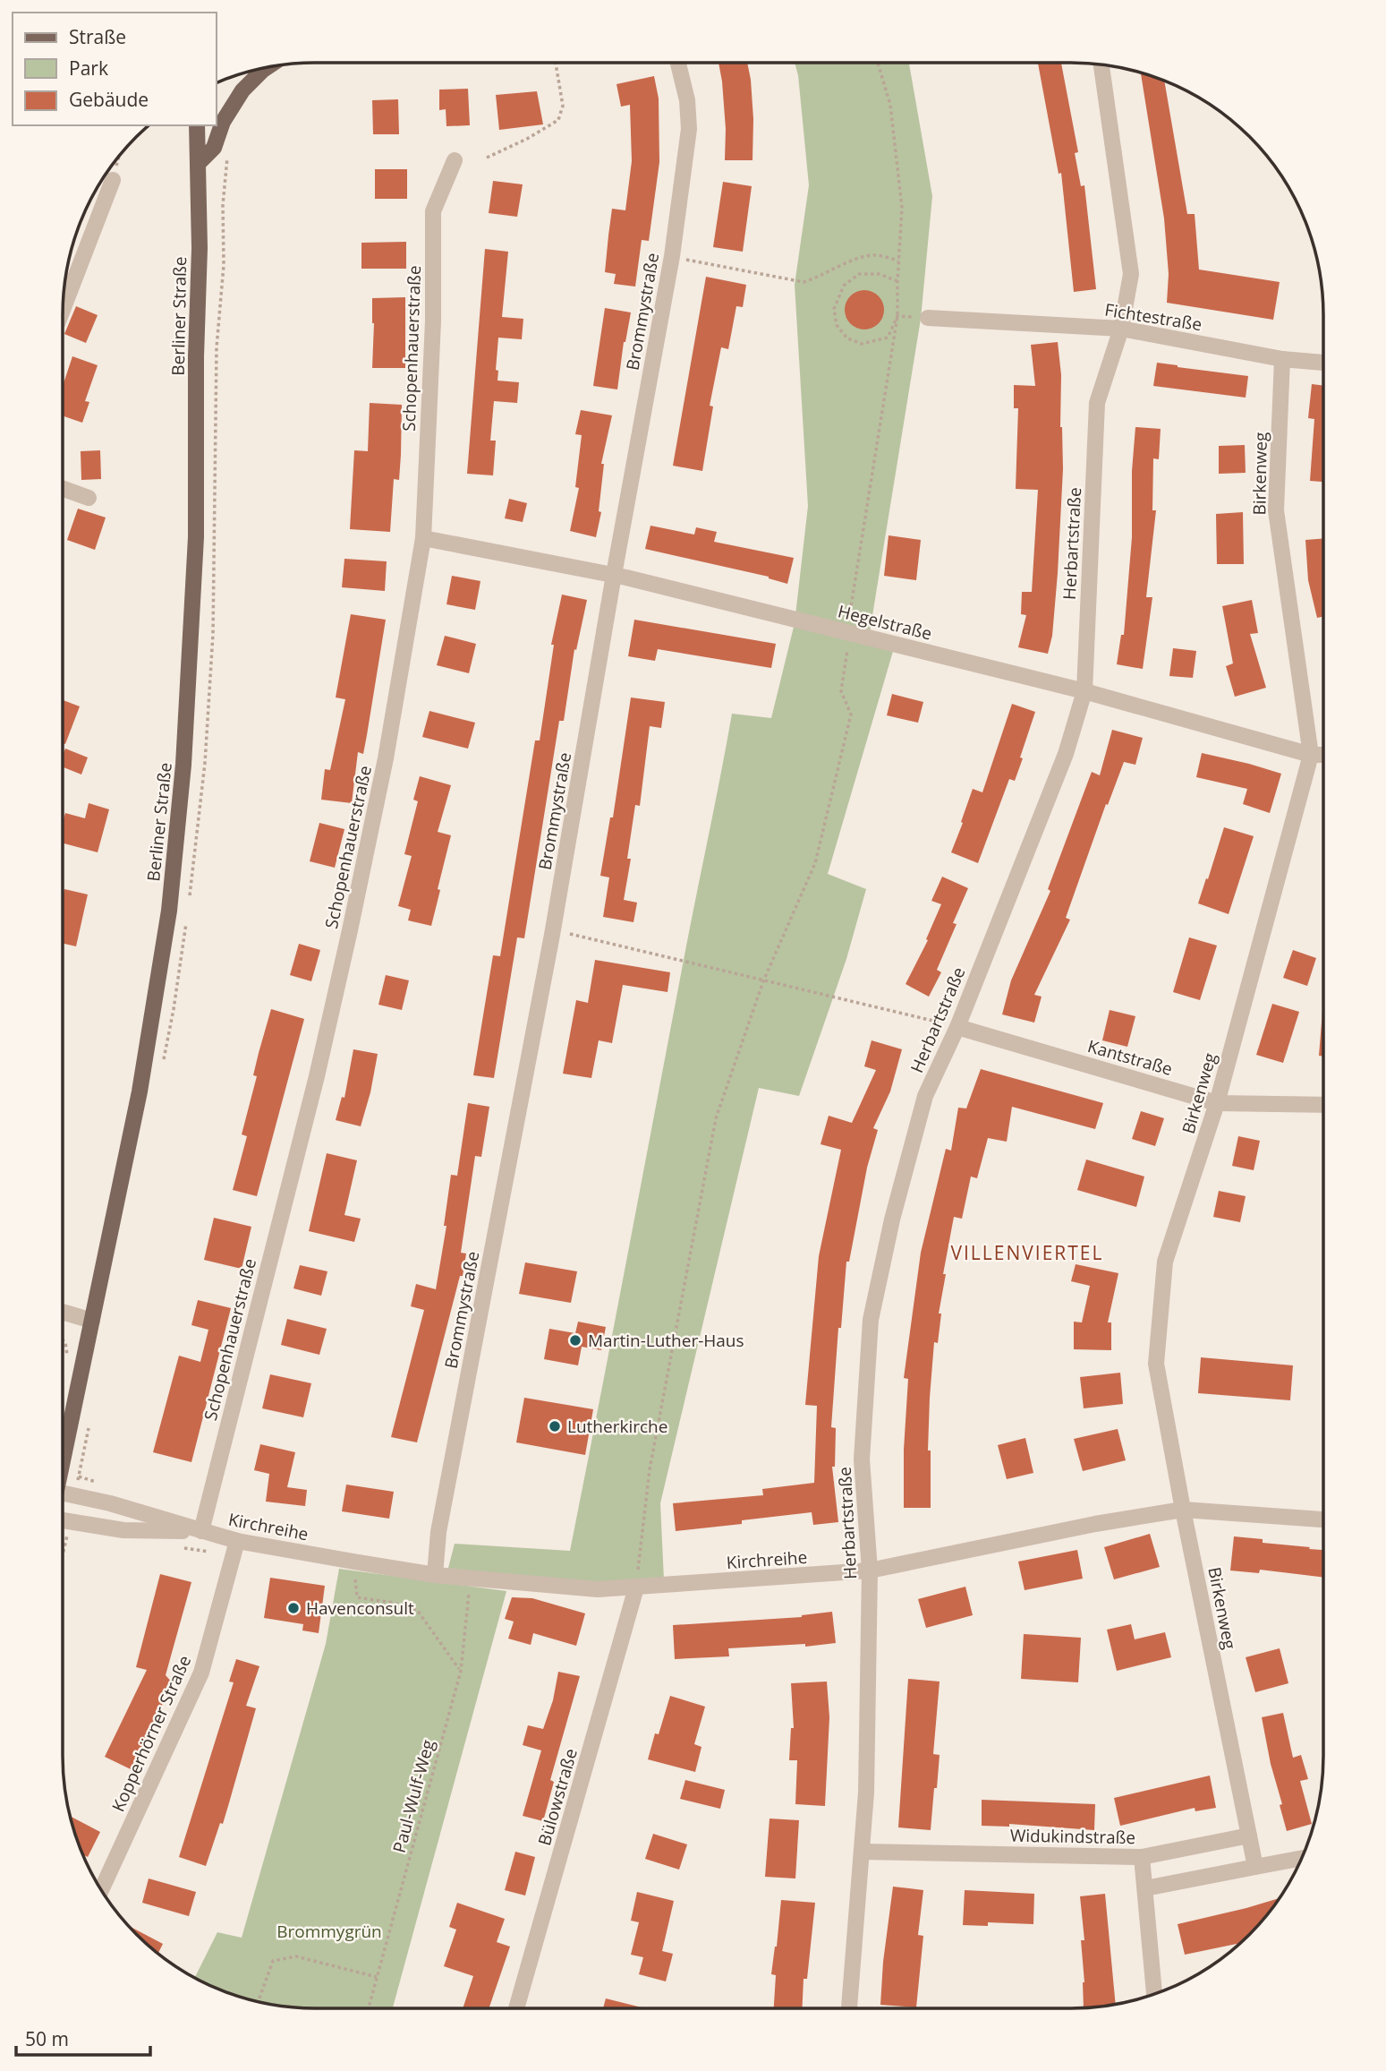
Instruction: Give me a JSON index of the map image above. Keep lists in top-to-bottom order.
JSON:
{
  "streets": {
    "main road": ["Berliner Straße"],
    "street": [
      "Brommystraße",
      "Fichtestraße",
      "Schopenhauerstraße",
      "Birkenweg",
      "Herbartstraße",
      "Hegelstraße",
      "Kantstraße",
      "Kirchreihe",
      "Kopperhörner Straße",
      "Bülowstraße",
      "Widukindstraße"
    ],
    "path": ["Paul-Wulf-Weg"]
  },
  "crossings": [
    ["Brommystraße", "Hegelstraße"],
    ["Brommystraße", "Kirchreihe"],
    ["Fichtestraße", "Birkenweg"],
    ["Fichtestraße", "Herbartstraße"],
    ["Schopenhauerstraße", "Hegelstraße"],
    ["Schopenhauerstraße", "Kirchreihe"],
    ["Birkenweg", "Hegelstraße"],
    ["Birkenweg", "Kantstraße"],
    ["Birkenweg", "Kirchreihe"],
    ["Birkenweg", "Widukindstraße"],
    ["Herbartstraße", "Hegelstraße"],
    ["Herbartstraße", "Kantstraße"],
    ["Herbartstraße", "Kirchreihe"],
    ["Herbartstraße", "Widukindstraße"],
    ["Kirchreihe", "Kopperhörner Straße"],
    ["Kirchreihe", "Paul-Wulf-Weg"],
    ["Kirchreihe", "Bülowstraße"]
  ],
  "districts": ["VILLENVIERTEL"],
  "parks": ["Brommygrün"],
  "places": ["Martin-Luther-Haus", "Lutherkirche", "Havenconsult"],
  "legend": ["Straße", "Park", "Gebäude"],
  "scale_bar": "50 m"
}
